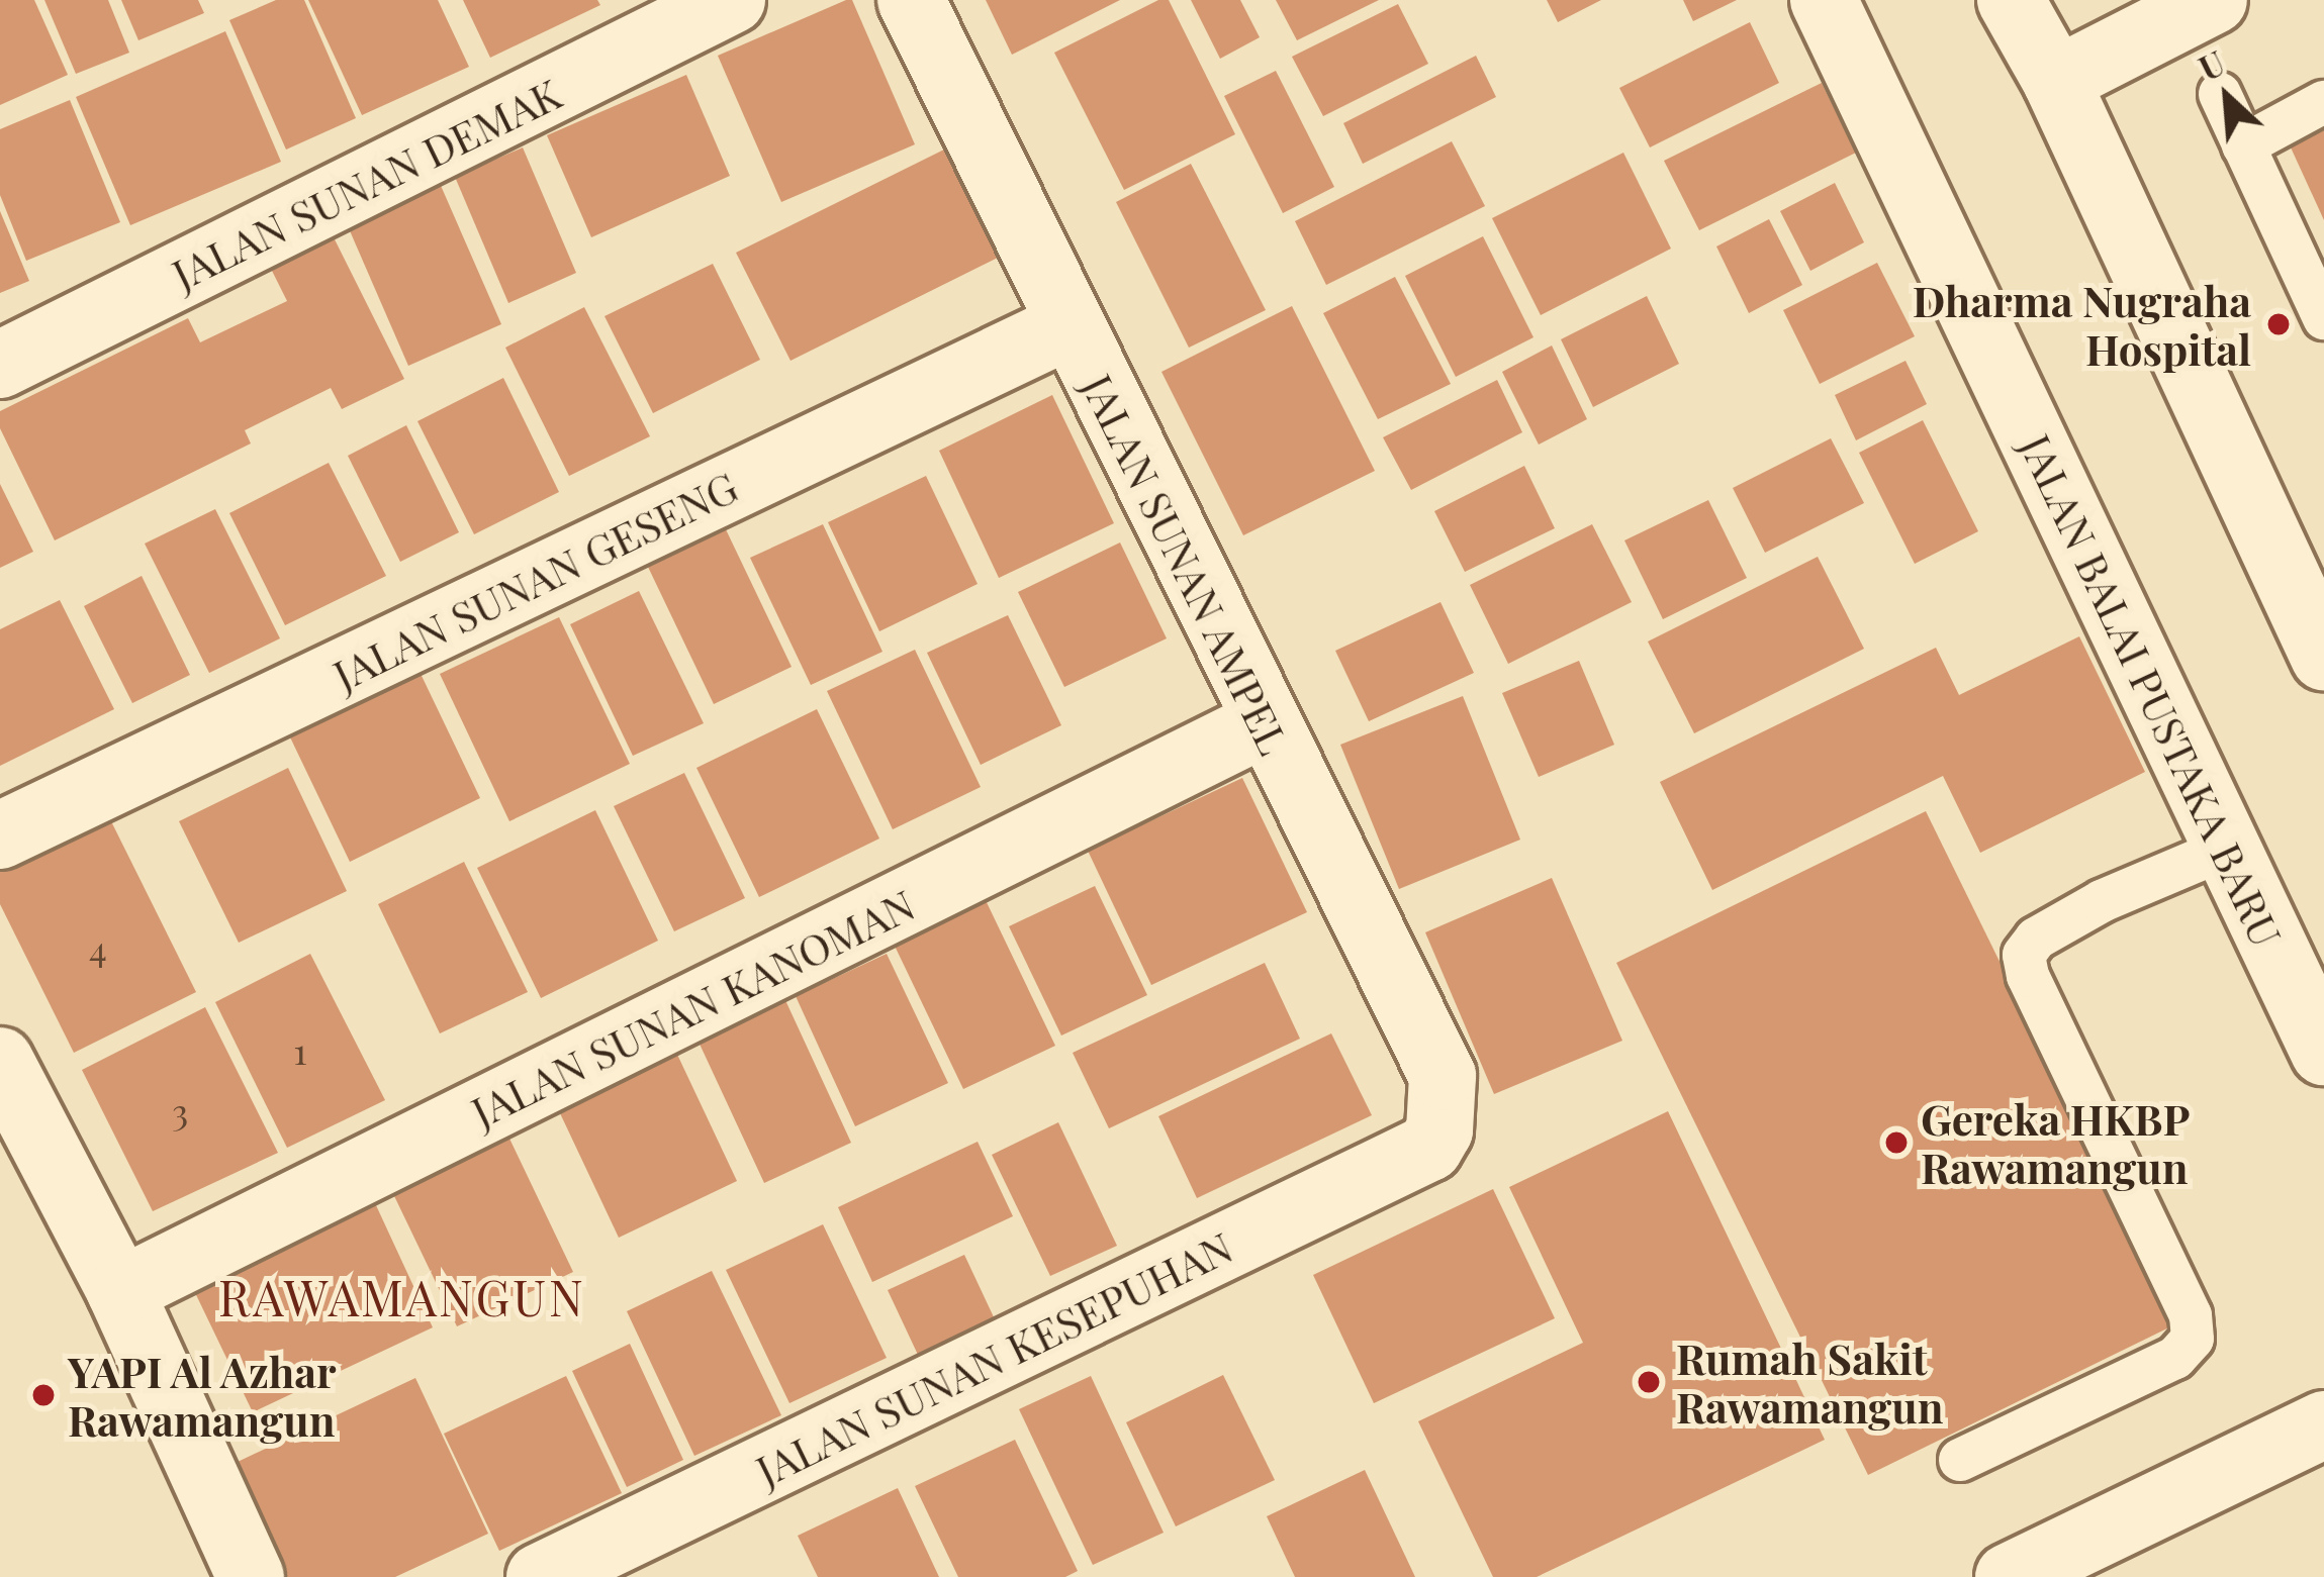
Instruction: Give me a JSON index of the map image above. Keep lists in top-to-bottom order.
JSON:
{
  "streets": {
    "street": [
      "JALAN SUNAN DEMAK",
      "JALAN SUNAN AMPEL",
      "JALAN SUNAN GESENG",
      "JALAN BALAI PUSTAKA BARU",
      "JALAN SUNAN KANOMAN",
      "JALAN SUNAN KESEPUHAN"
    ]
  },
  "crossings": [
    ["JALAN SUNAN AMPEL", "JALAN SUNAN GESENG"],
    ["JALAN SUNAN AMPEL", "JALAN SUNAN KANOMAN"],
    ["JALAN SUNAN AMPEL", "JALAN SUNAN KESEPUHAN"]
  ],
  "districts": ["RAWAMANGUN"],
  "places": [
    "Dharma Nugraha Hospital",
    "Gereka HKBP Rawamangun",
    "Rumah Sakit Rawamangun",
    "YAPI Al Azhar Rawamangun"
  ],
  "house_numbers": ["4", "1", "3"],
  "north": "top left"
}
